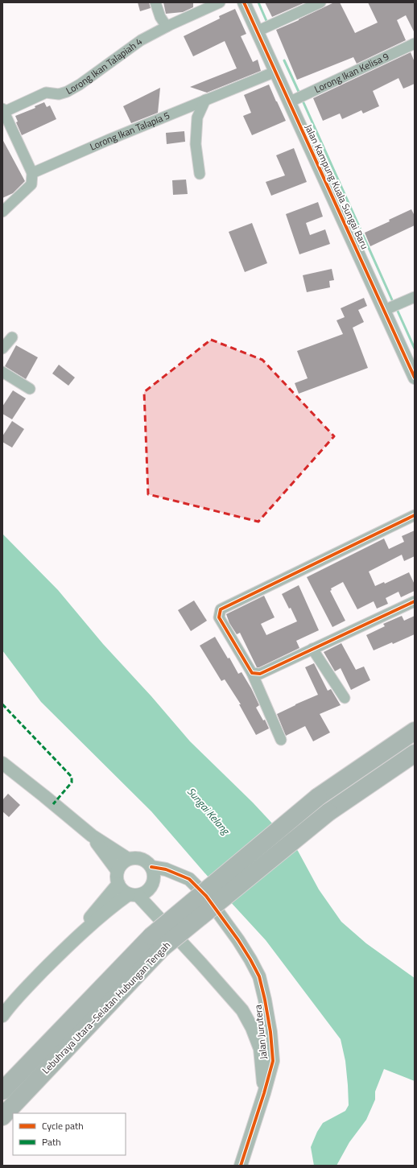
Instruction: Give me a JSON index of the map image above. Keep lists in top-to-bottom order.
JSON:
{
  "streets": {
    "highway": ["Lebuhraya Utara–Selatan Hubungan Tengah"],
    "street": [
      "Lorong Ikan Talapiah 4",
      "Lorong Ikan Kelisa 9",
      "Lorong Ikan Talapia 5",
      "Jalan Kampung Kuala Sungai Baru",
      "Jalan Jurutera"
    ]
  },
  "crossings": [
    ["Lorong Ikan Kelisa 9", "Jalan Kampung Kuala Sungai Baru"],
    ["Lorong Ikan Talapia 5", "Jalan Kampung Kuala Sungai Baru"]
  ],
  "water": ["Sungai Kelang"],
  "legend": ["Cycle path", "Path"]
}
